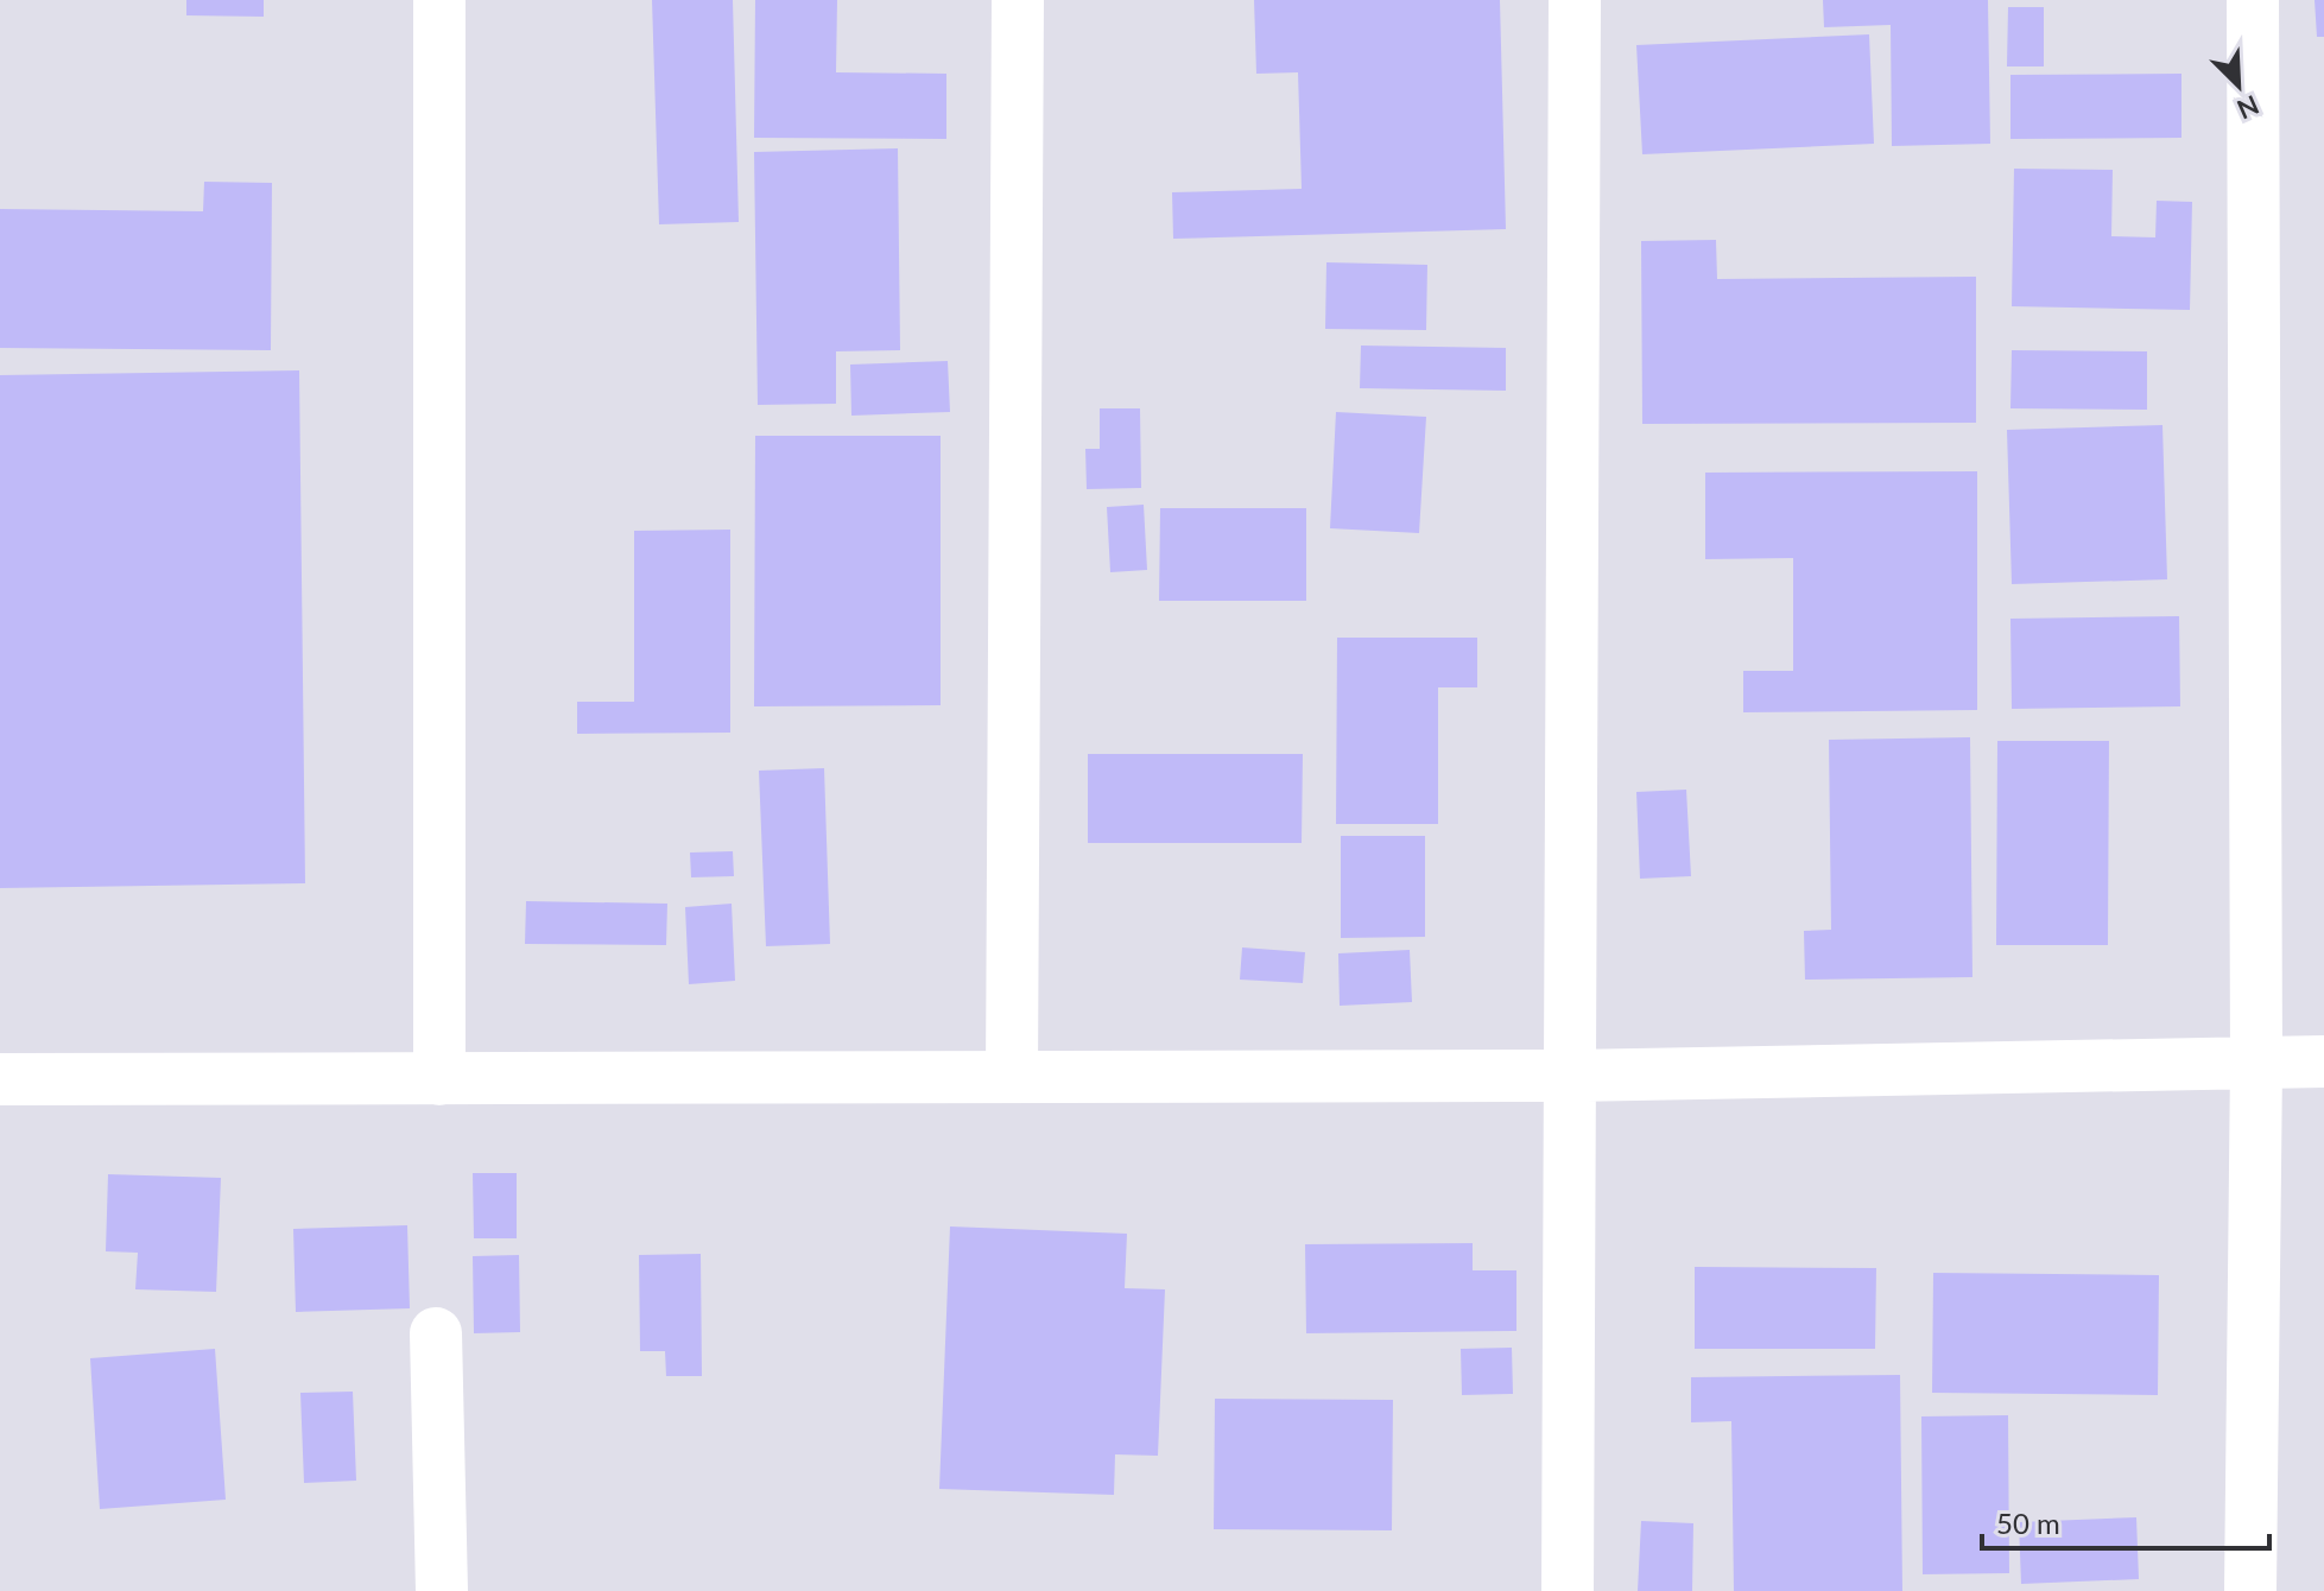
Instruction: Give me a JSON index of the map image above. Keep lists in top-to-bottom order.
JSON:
{
  "scale_bar": "50 m",
  "north": "bottom right"
}
